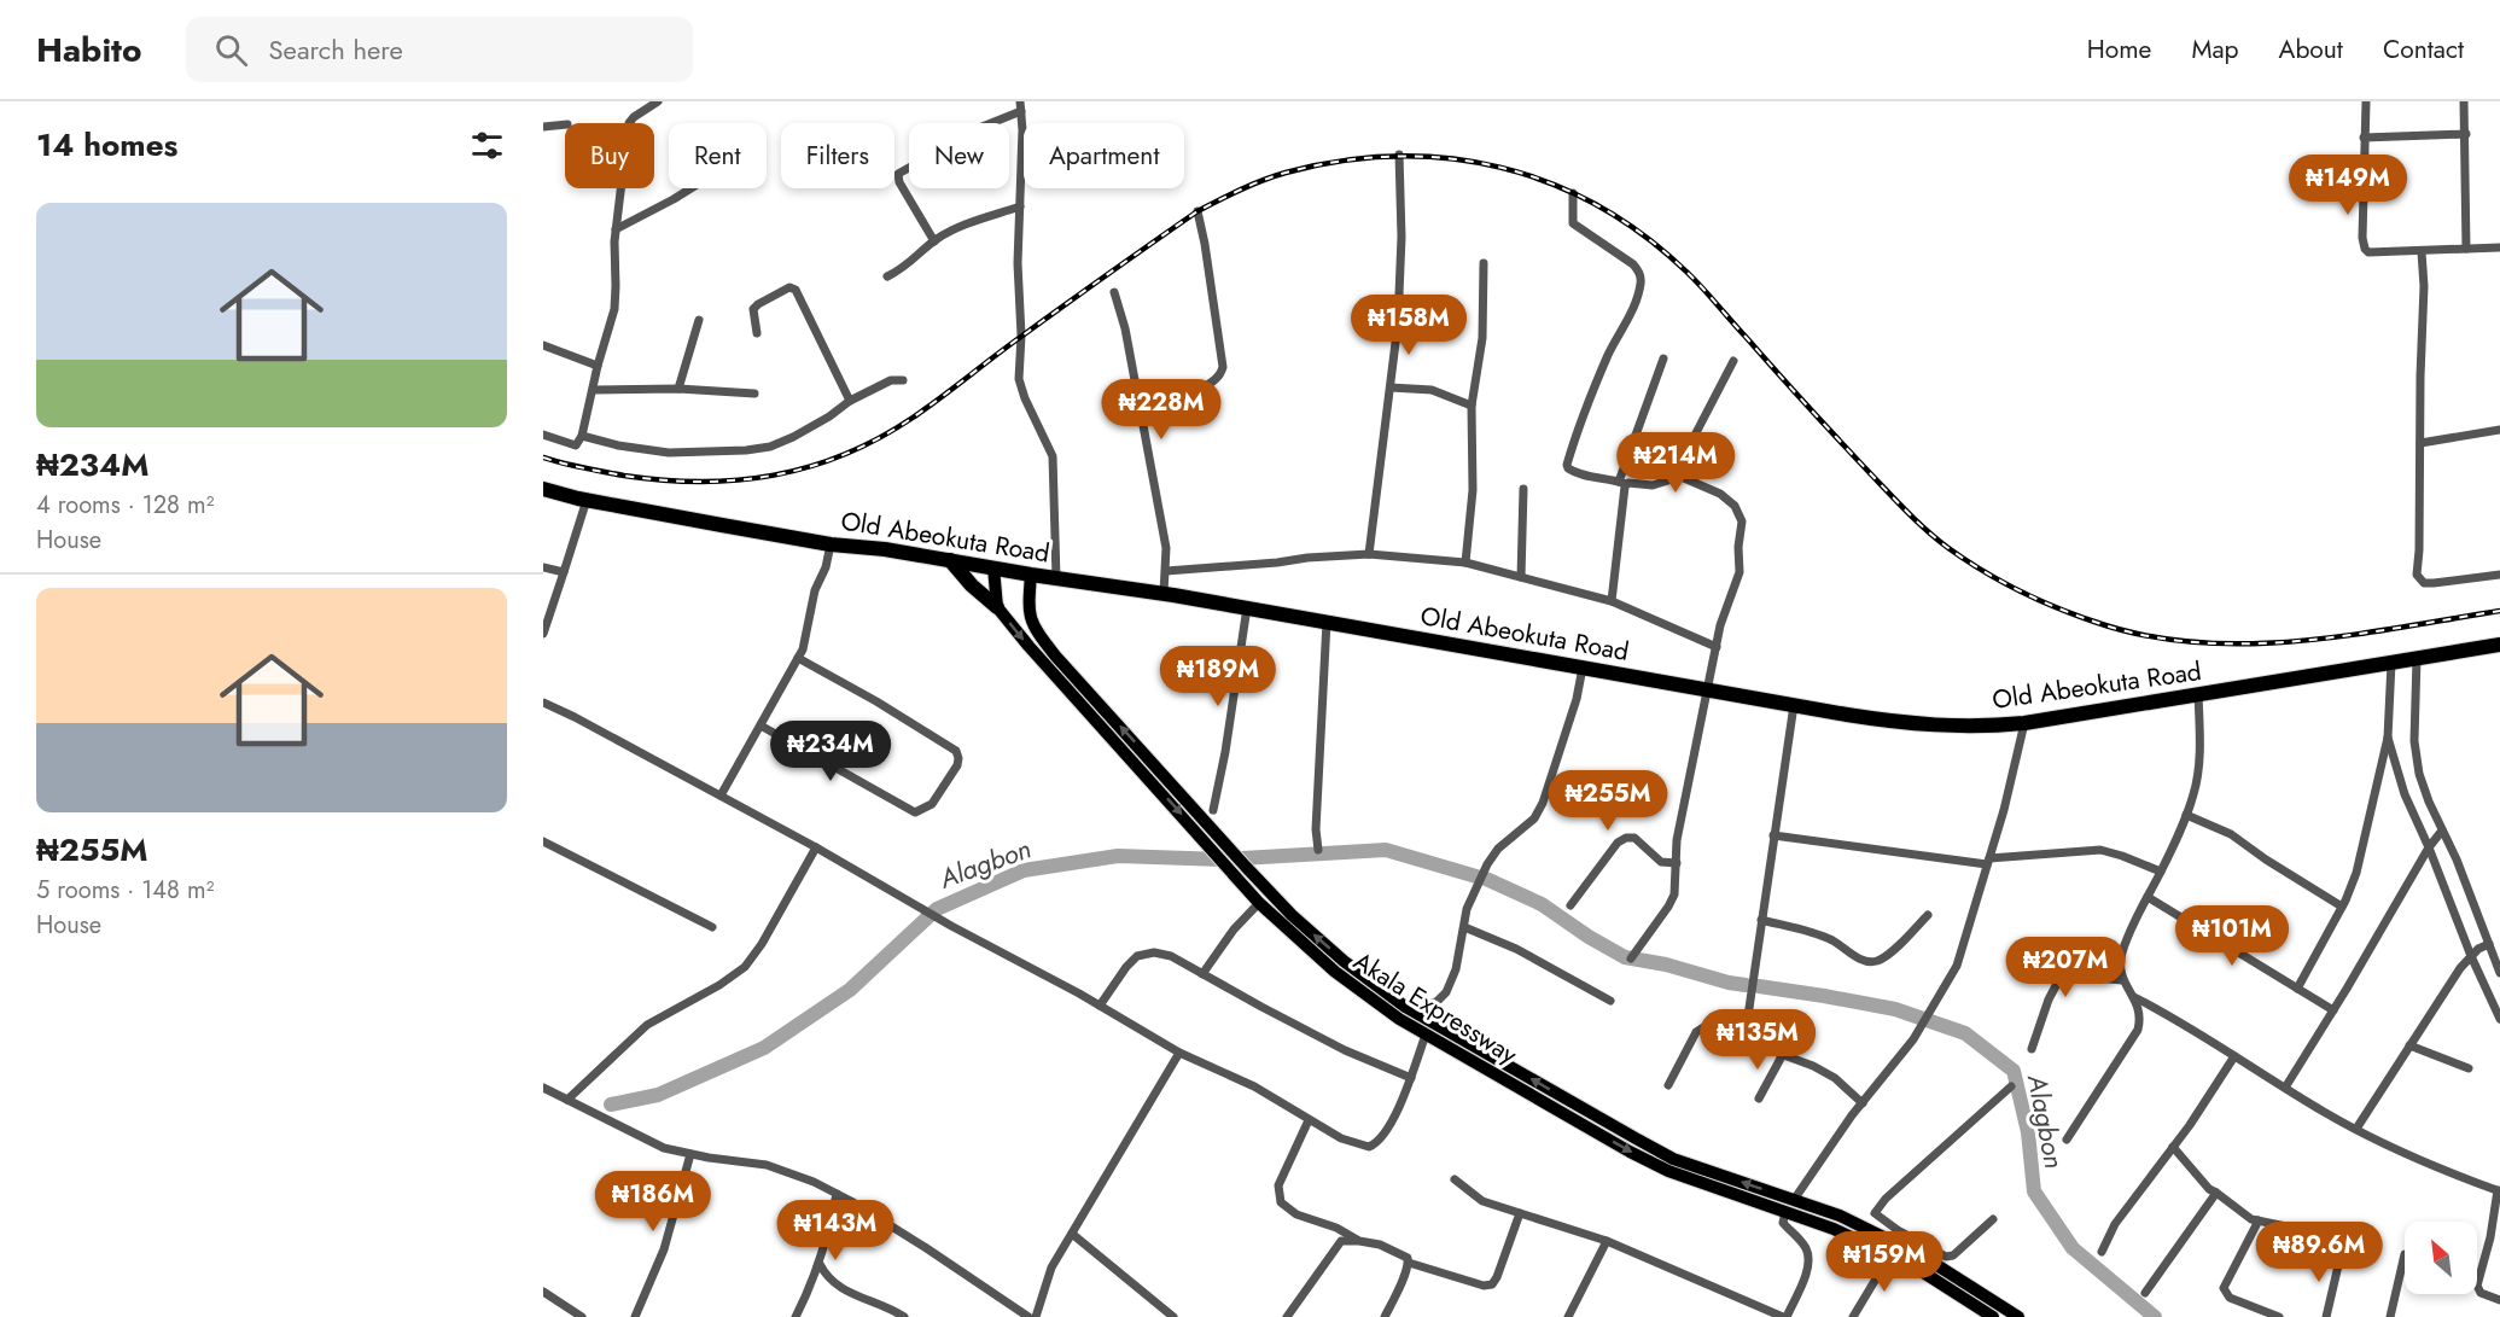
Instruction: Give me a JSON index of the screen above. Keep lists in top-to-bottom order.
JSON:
{
  "streets": {
    "highway": ["Old Abeokuta Road"],
    "main road": ["Akala Expressway"]
  },
  "crossings": [
    ["Old Abeokuta Road", "Akala Expressway"]
  ],
  "water": ["Alagbon"],
  "north": "top left",
  "page": {
    "header": "Habito",
    "search": "Search here",
    "nav": [
      "Home",
      "Map",
      "About",
      "Contact"
    ],
    "heading": "14 homes",
    "chip": [
      "Buy",
      "Rent",
      "Filters",
      "New",
      "Apartment"
    ],
    "price": [
      "₦149M",
      "₦158M",
      "₦228M",
      "₦214M",
      "₦189M",
      "₦234M",
      "₦255M",
      "₦101M",
      "₦207M",
      "₦135M",
      "₦186M",
      "₦143M",
      "₦89.6M",
      "₦159M"
    ],
    "list": [
      {
        "name": "₦234M",
        "note": "4 rooms · 128 m² · House"
      },
      {
        "name": "₦255M",
        "note": "5 rooms · 148 m² · House"
      }
    ]
  }
}
